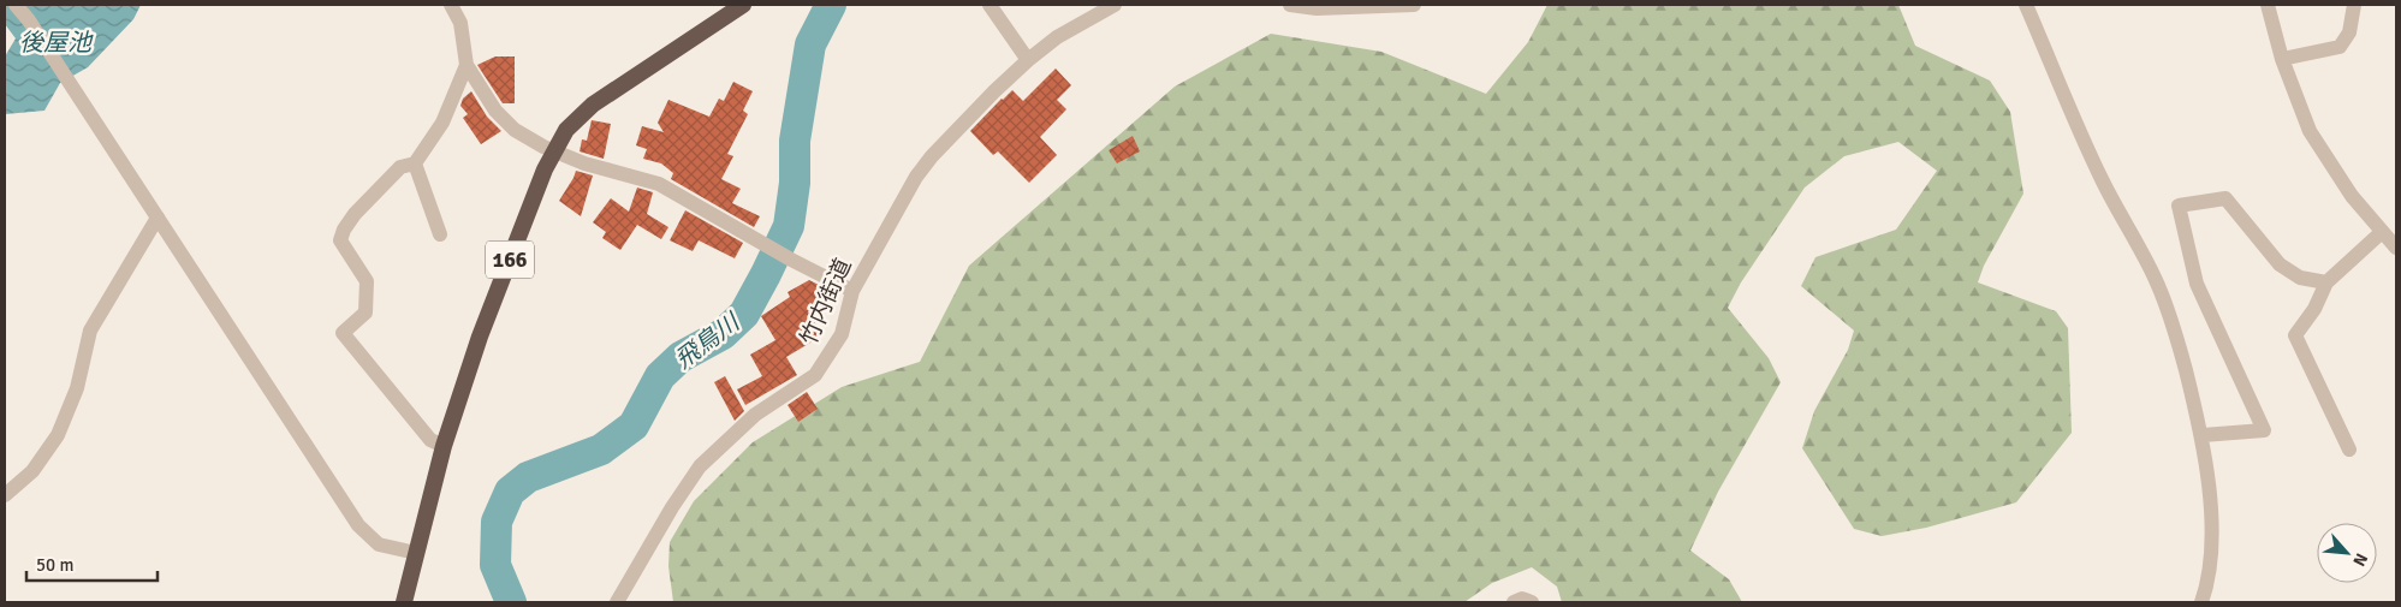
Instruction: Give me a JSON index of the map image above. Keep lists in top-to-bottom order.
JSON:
{
  "streets": {
    "highway": ["166"],
    "street": ["竹内街道"]
  },
  "water": ["後屋池", "飛鳥川"],
  "scale_bar": "50 m",
  "north": "bottom right"
}
